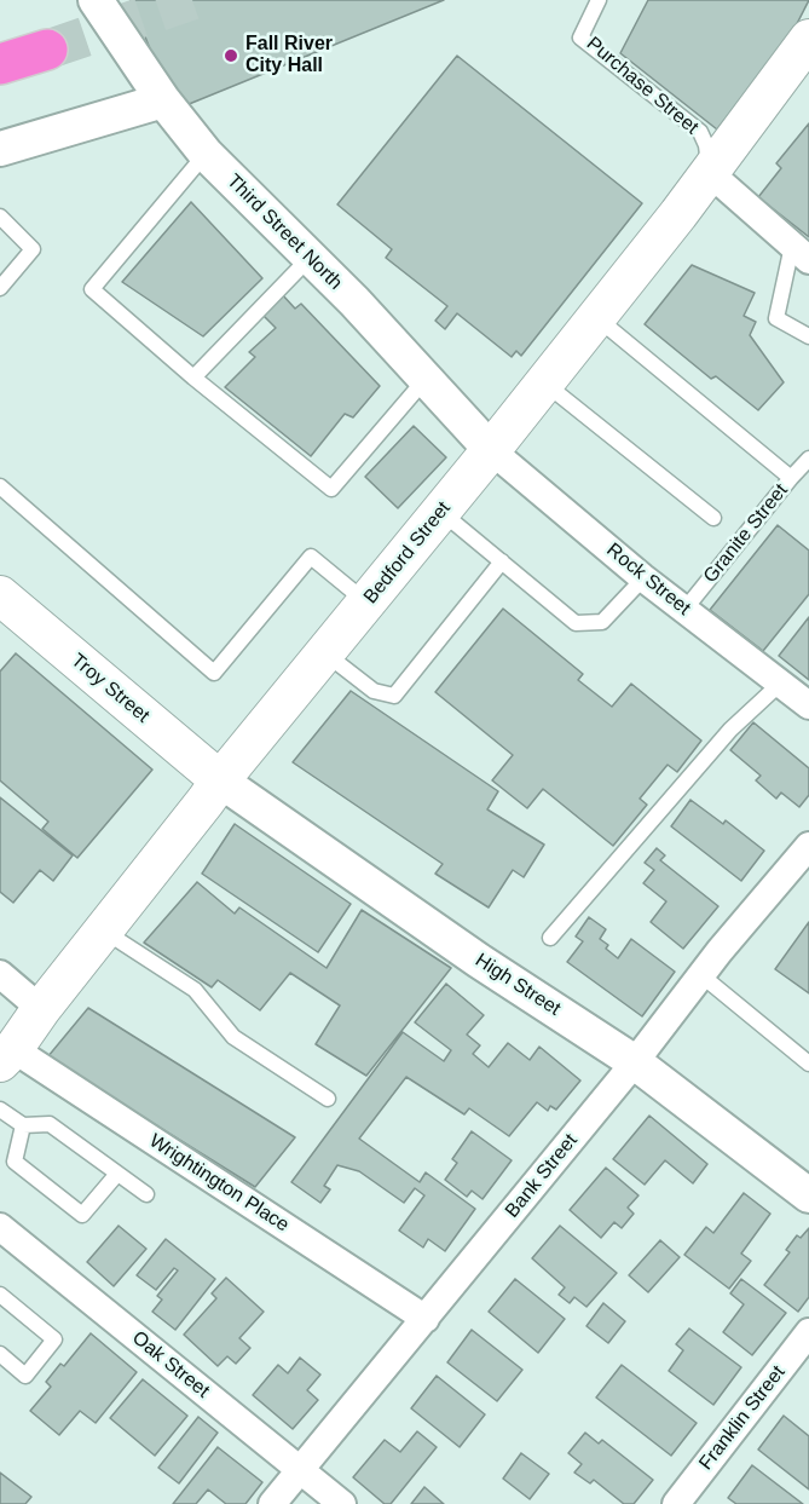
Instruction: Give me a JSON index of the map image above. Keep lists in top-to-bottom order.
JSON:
{
  "streets": {
    "main road": ["Bedford Street", "Troy Street"],
    "street": [
      "Third Street North",
      "Rock Street",
      "High Street",
      "Bank Street",
      "Wrightington Place",
      "Oak Street",
      "Franklin Street"
    ],
    "lane": ["Purchase Street", "Granite Street"]
  },
  "crossings": [
    ["Purchase Street", "Bedford Street"],
    ["Third Street North", "Bedford Street"],
    ["Third Street North", "Rock Street"],
    ["Granite Street", "Rock Street"],
    ["Bedford Street", "Rock Street"],
    ["Bedford Street", "Troy Street"],
    ["Bedford Street", "High Street"],
    ["Bedford Street", "Wrightington Place"],
    ["Troy Street", "High Street"],
    ["High Street", "Bank Street"],
    ["Bank Street", "Wrightington Place"],
    ["Bank Street", "Oak Street"]
  ],
  "places": ["Fall River City Hall"]
}
